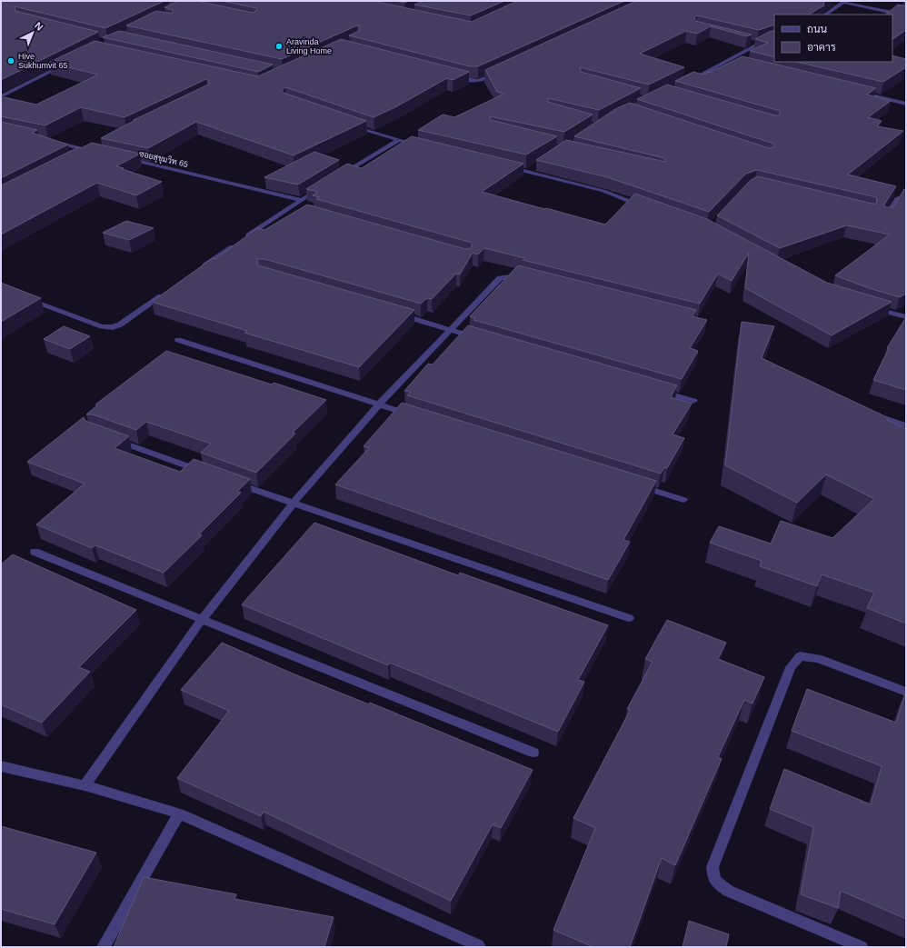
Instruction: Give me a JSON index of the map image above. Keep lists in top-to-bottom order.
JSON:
{
  "streets": {
    "street": ["ซอยสุขุมวิท 65"]
  },
  "places": ["Aravinda Living Home", "Hive Sukhumvit 65"],
  "legend": ["ถนน", "อาคาร"],
  "north": "top right"
}
